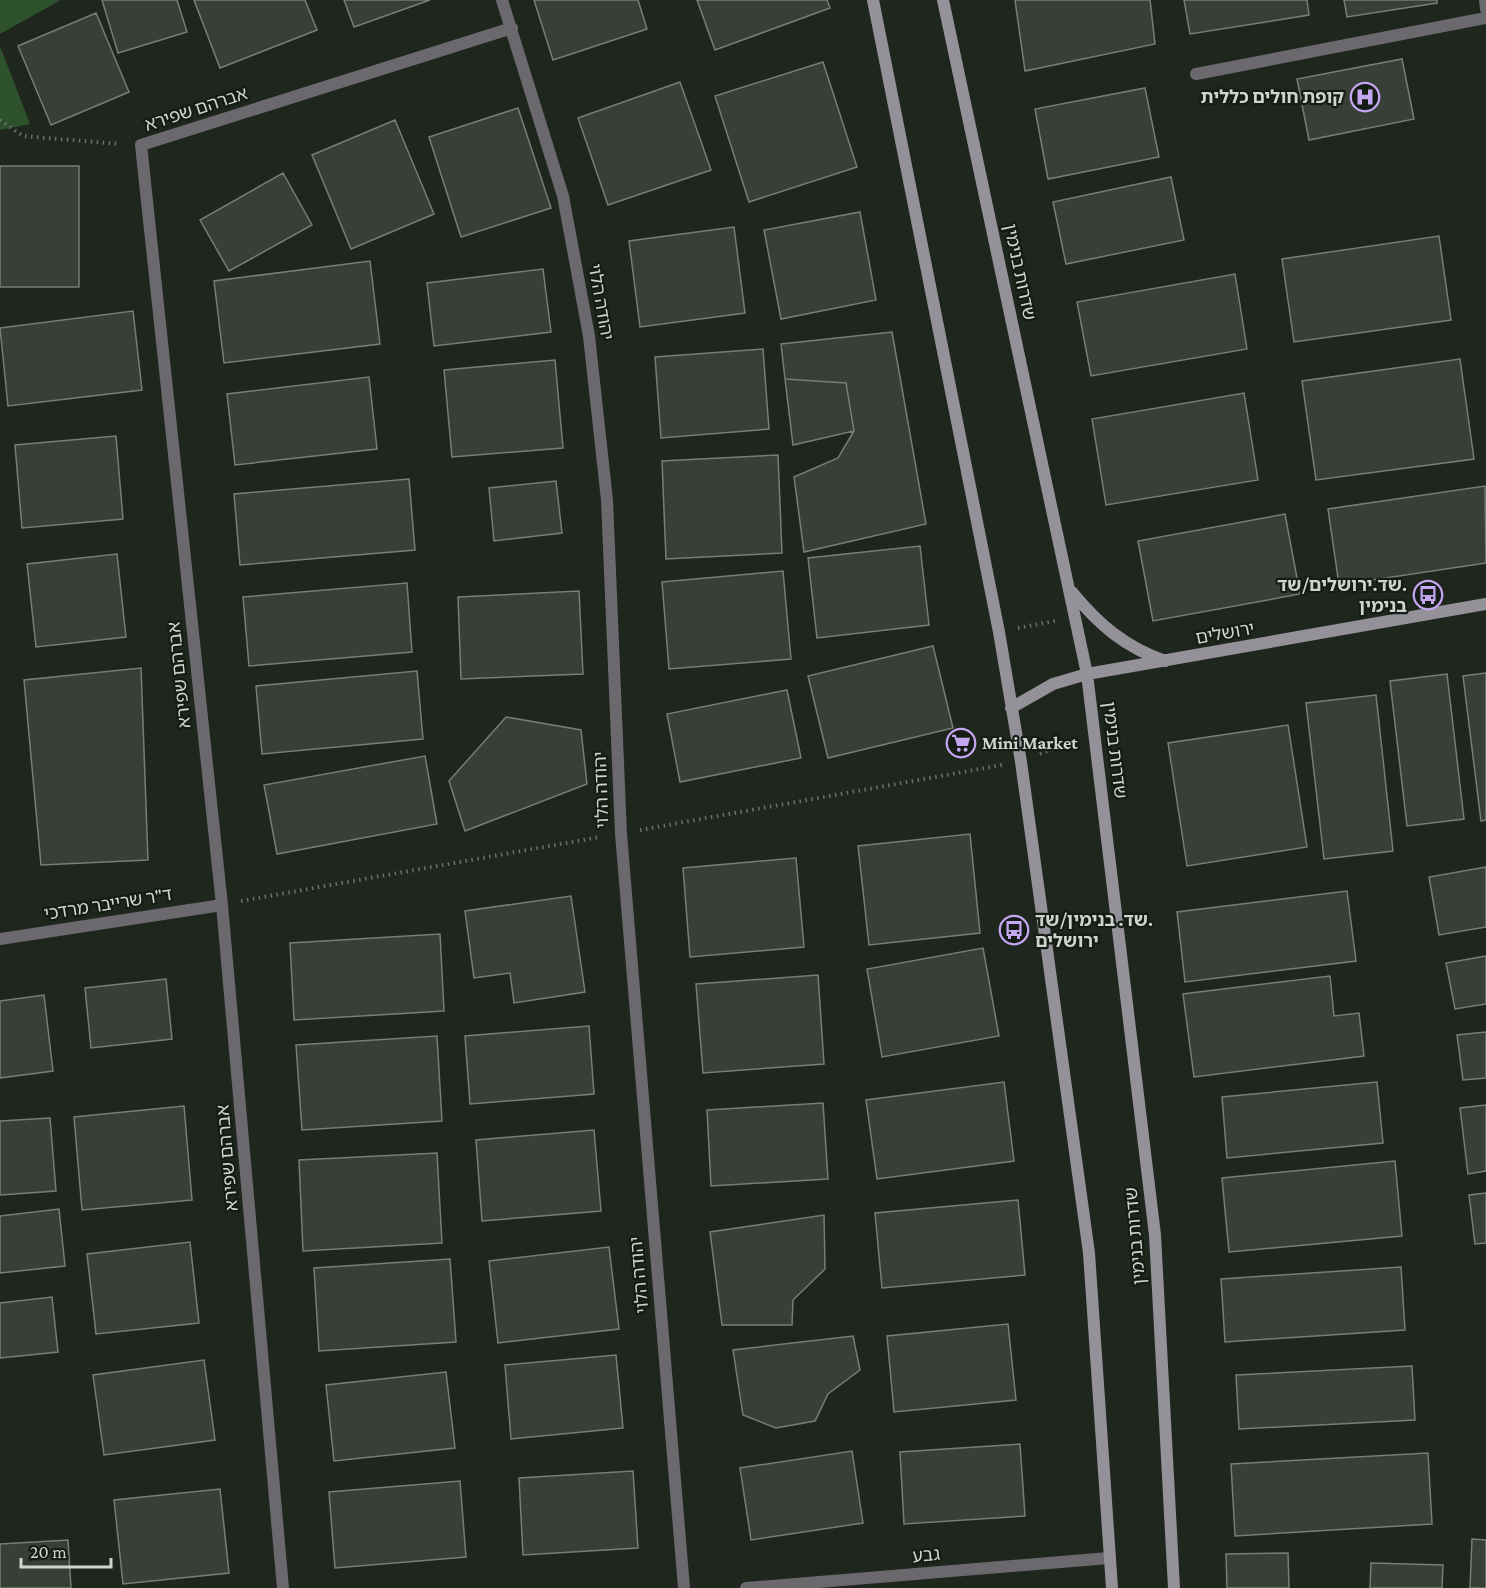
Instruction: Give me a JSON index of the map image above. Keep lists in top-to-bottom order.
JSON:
{
  "streets": {
    "main road": ["שדרות בנימין", "ירושלים"],
    "street": [
      "אברהם שפירא",
      "יהודה הלוי",
      "ד\"ר שרייבר מרדכי",
      "גבע"
    ]
  },
  "crossings": [
    ["אברהם שפירא", "יהודה הלוי"],
    ["אברהם שפירא", "ד\"ר שרייבר מרדכי"],
    ["שדרות בנימין", "ירושלים"]
  ],
  "places": {
    "hospital": ["קופת חולים כללית"],
    "bus stop": ["שד.ירושלים/שד. בנימין", "שד. בנימין/שד. ירושלים"],
    "supermarket": ["Mini Market"]
  },
  "scale_bar": "20 m"
}
